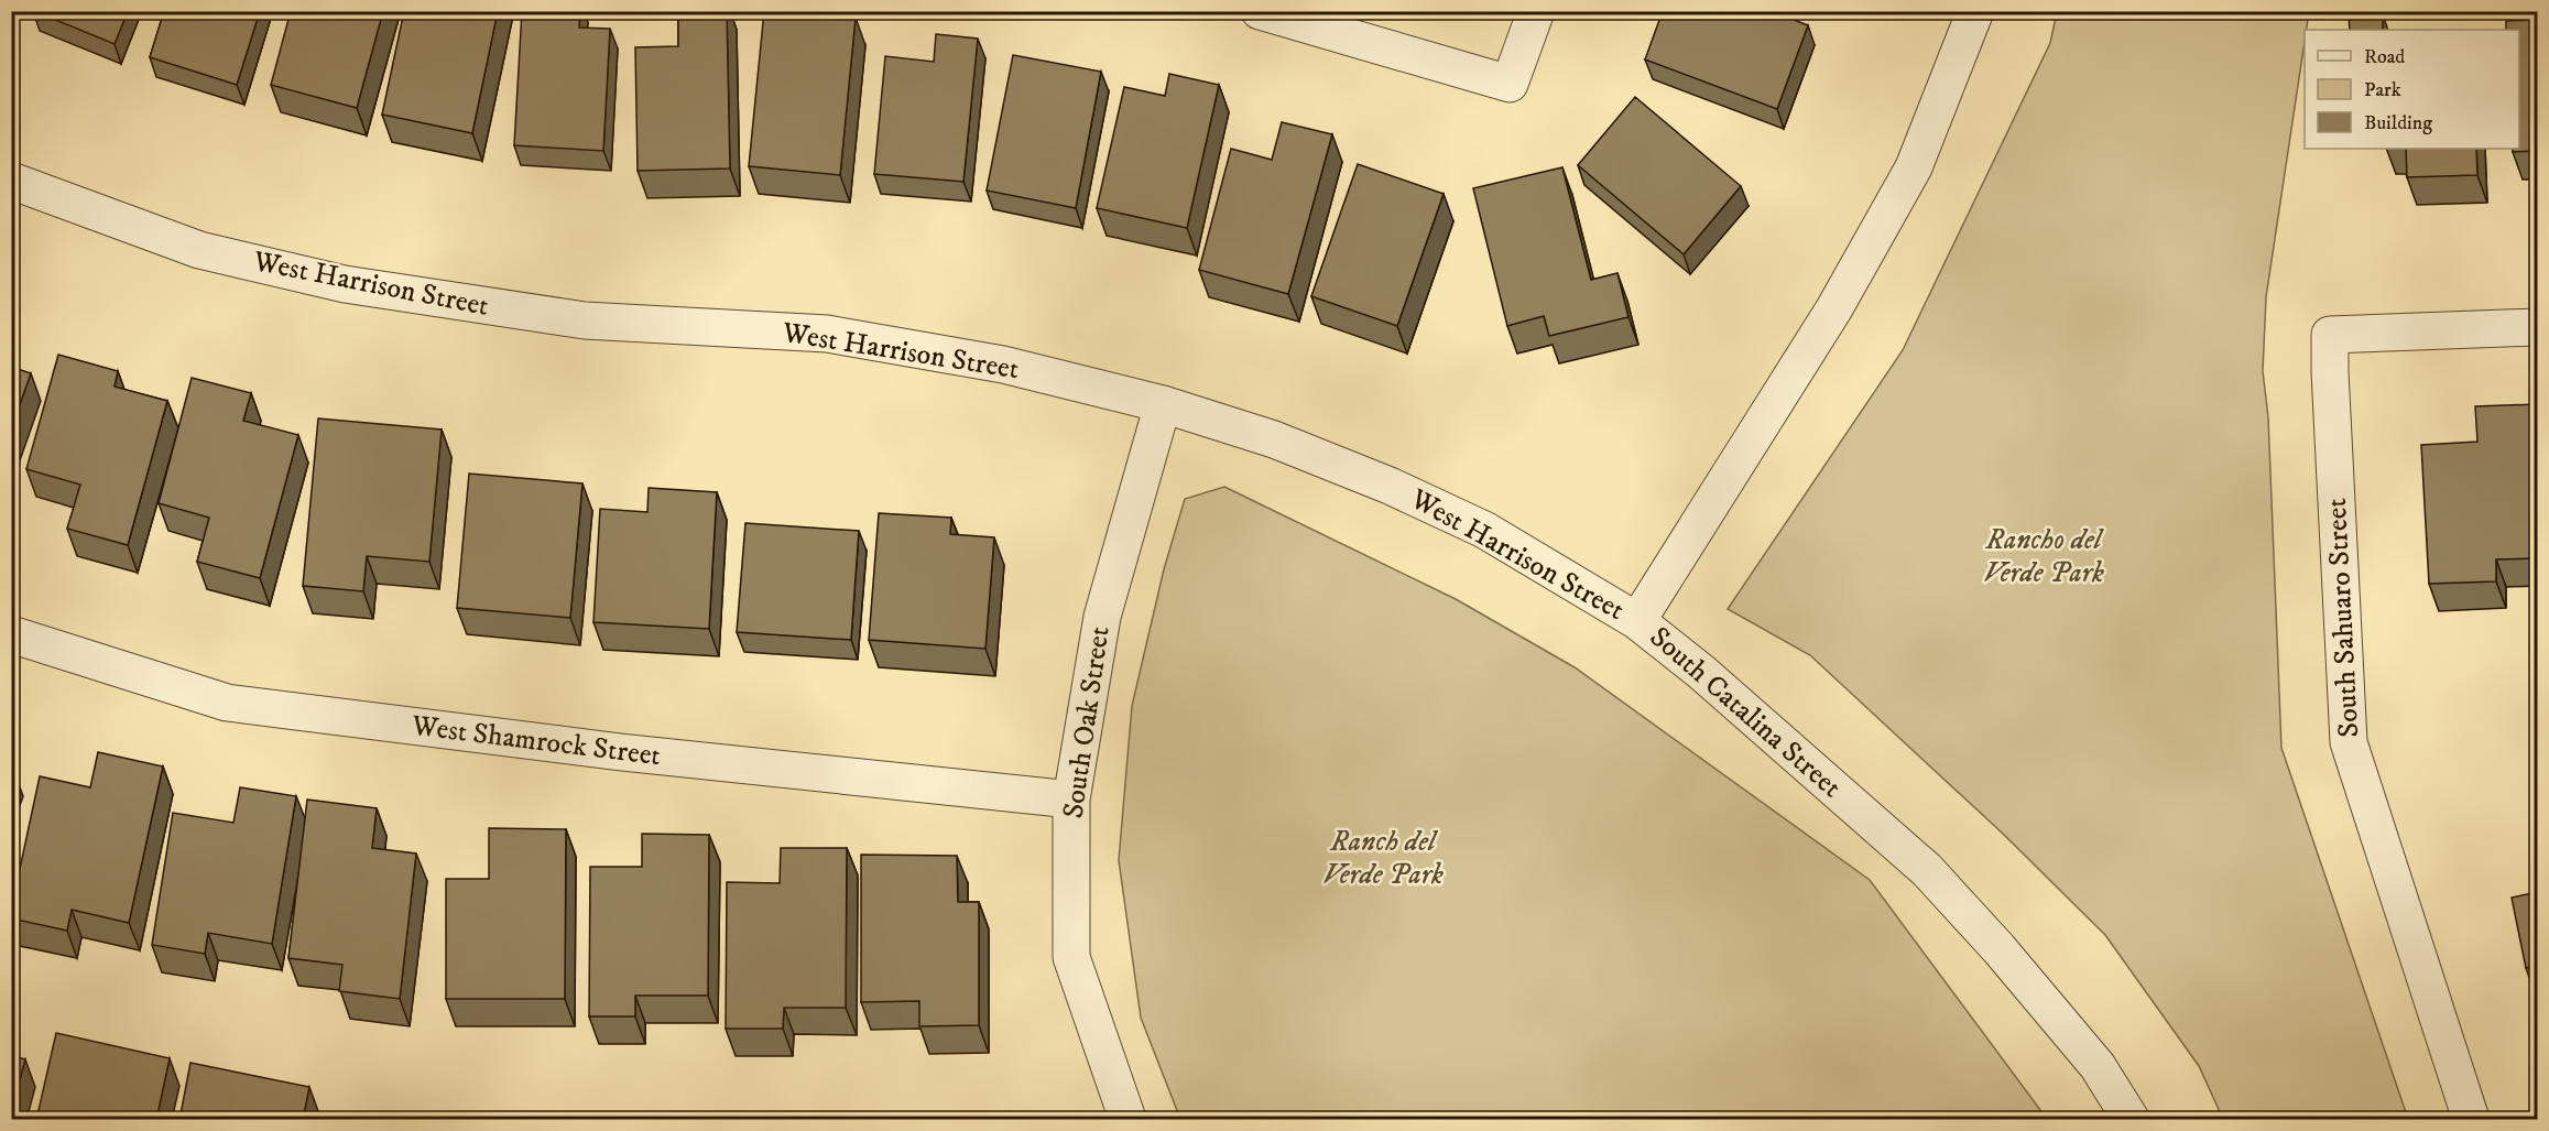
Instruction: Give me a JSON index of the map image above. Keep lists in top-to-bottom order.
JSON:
{
  "streets": {
    "street": [
      "West Harrison Street",
      "South Sahuaro Street",
      "South Catalina Street",
      "South Oak Street",
      "West Shamrock Street"
    ]
  },
  "crossings": [
    ["West Harrison Street", "South Catalina Street"],
    ["West Harrison Street", "South Oak Street"],
    ["South Oak Street", "West Shamrock Street"]
  ],
  "parks": ["Rancho del Verde Park", "Ranch del Verde Park"],
  "legend": ["Road", "Park", "Building"]
}
